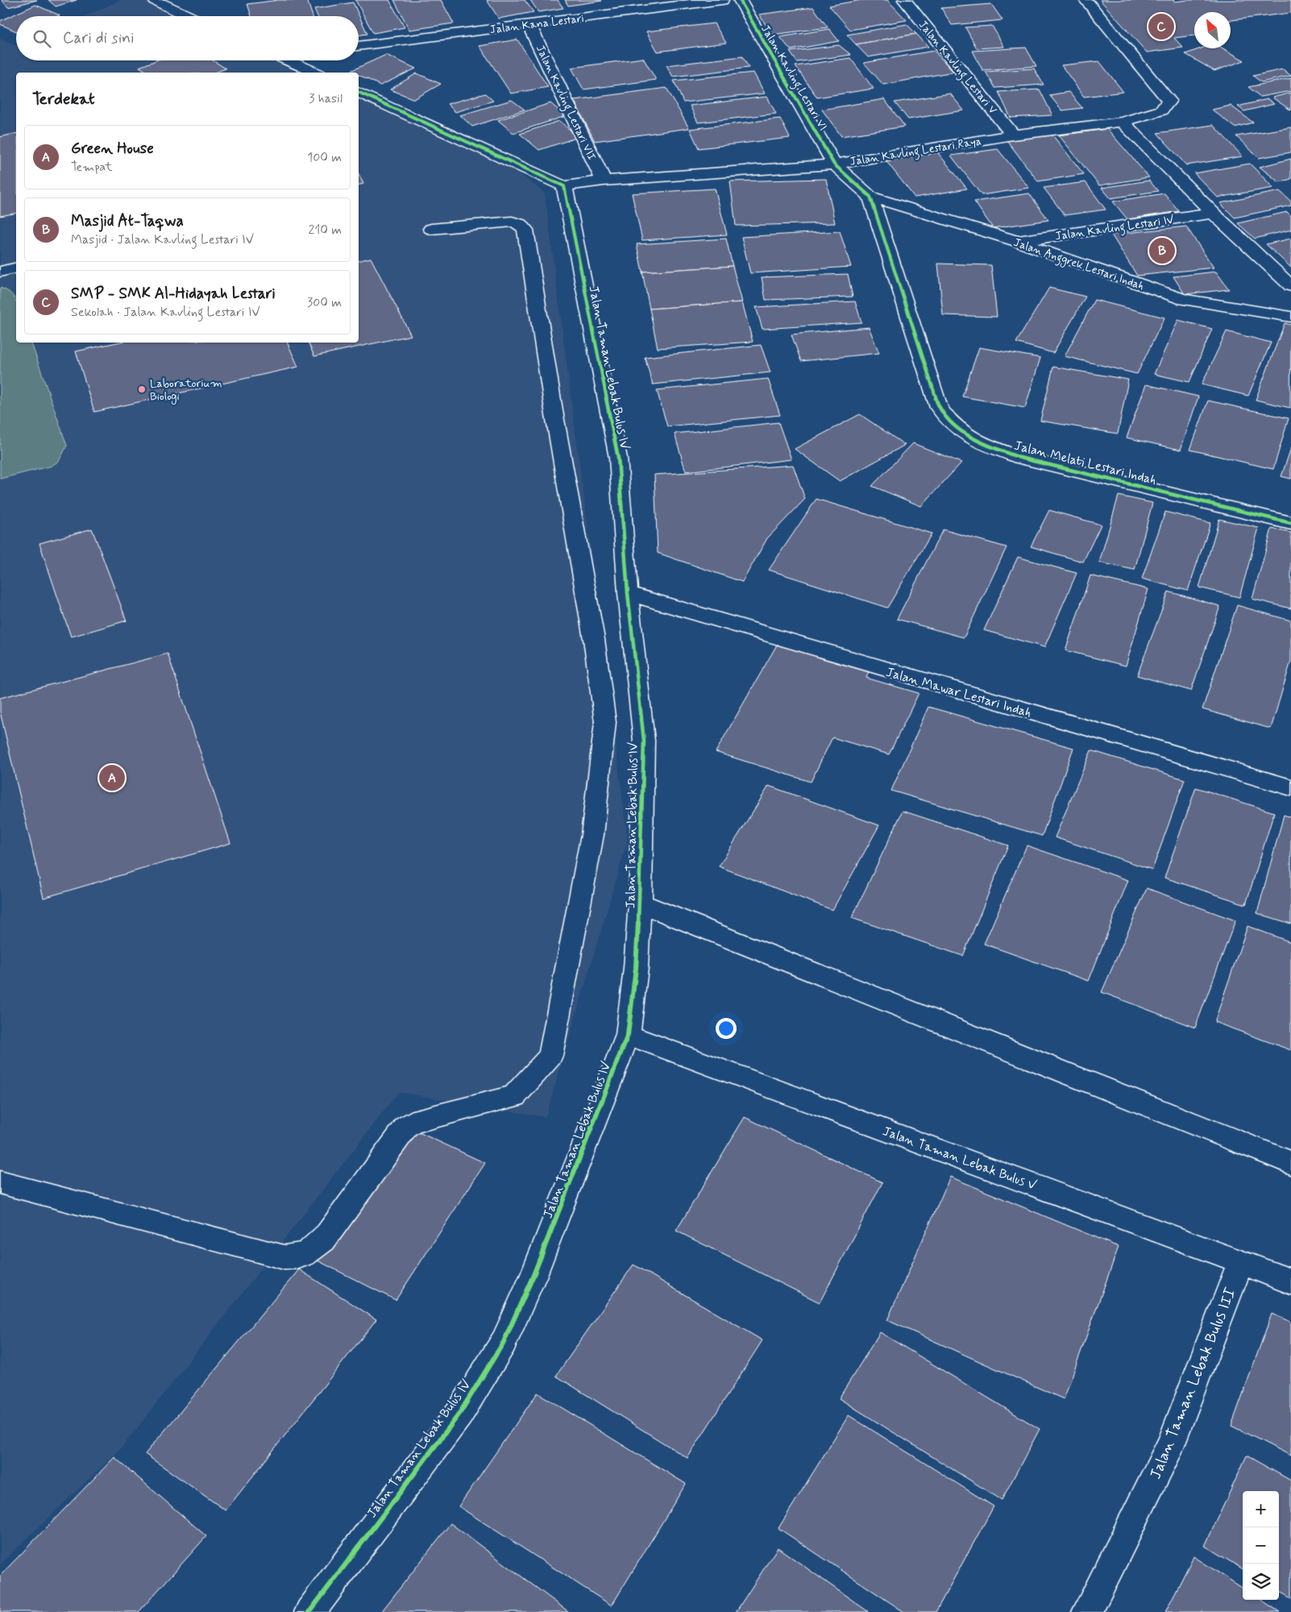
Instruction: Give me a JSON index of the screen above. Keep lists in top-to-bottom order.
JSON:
{
  "streets": {
    "street": [
      "Jalan Kana Lestari",
      "Jalan Kavling Lestari V",
      "Jalan Kavling Lestari VI",
      "Jalan Kavling Lestari VII",
      "Jalan Kavling Lestari Raya",
      "Jalan Kavling Lestari IV",
      "Jalan Anggrek Lestari Indah",
      "Jalan Taman Lebak Bulus IV",
      "Jalan Melati Lestari Indah",
      "Jalan Mawar Lestari Indah",
      "Jalan Taman Lebak Bulus V",
      "Jalan Taman Lebak Bulus III"
    ]
  },
  "crossings": [
    ["Jalan Kana Lestari", "Jalan Kavling Lestari VII"],
    ["Jalan Kavling Lestari V", "Jalan Kavling Lestari Raya"],
    ["Jalan Kavling Lestari VI", "Jalan Kavling Lestari Raya"],
    ["Jalan Kavling Lestari VII", "Jalan Kavling Lestari Raya"],
    ["Jalan Kavling Lestari Raya", "Jalan Taman Lebak Bulus IV"],
    ["Jalan Kavling Lestari IV", "Jalan Anggrek Lestari Indah"],
    ["Jalan Anggrek Lestari Indah", "Jalan Melati Lestari Indah"],
    ["Jalan Taman Lebak Bulus IV", "Jalan Mawar Lestari Indah"],
    ["Jalan Taman Lebak Bulus IV", "Jalan Taman Lebak Bulus V"],
    ["Jalan Taman Lebak Bulus V", "Jalan Taman Lebak Bulus III"]
  ],
  "places": ["Laboratorium Biologi"],
  "north": "top left",
  "page": {
    "pins": ["C", "B", "A"],
    "search": "Cari di sini",
    "heading": ["Terdekat", "3 hasil"],
    "list": [
      {
        "mark": "A",
        "name": "Green House",
        "note": "Tempat",
        "value": "100 m"
      },
      {
        "mark": "B",
        "name": "Masjid At-Taqwa",
        "note": "Masjid · Jalan Kavling Lestari IV",
        "value": "210 m"
      },
      {
        "mark": "C",
        "name": "SMP - SMK Al-Hidayah Lestari",
        "note": "Sekolah · Jalan Kavling Lestari IV",
        "value": "300 m"
      }
    ],
    "map_buttons": ["+", "−"]
  }
}
